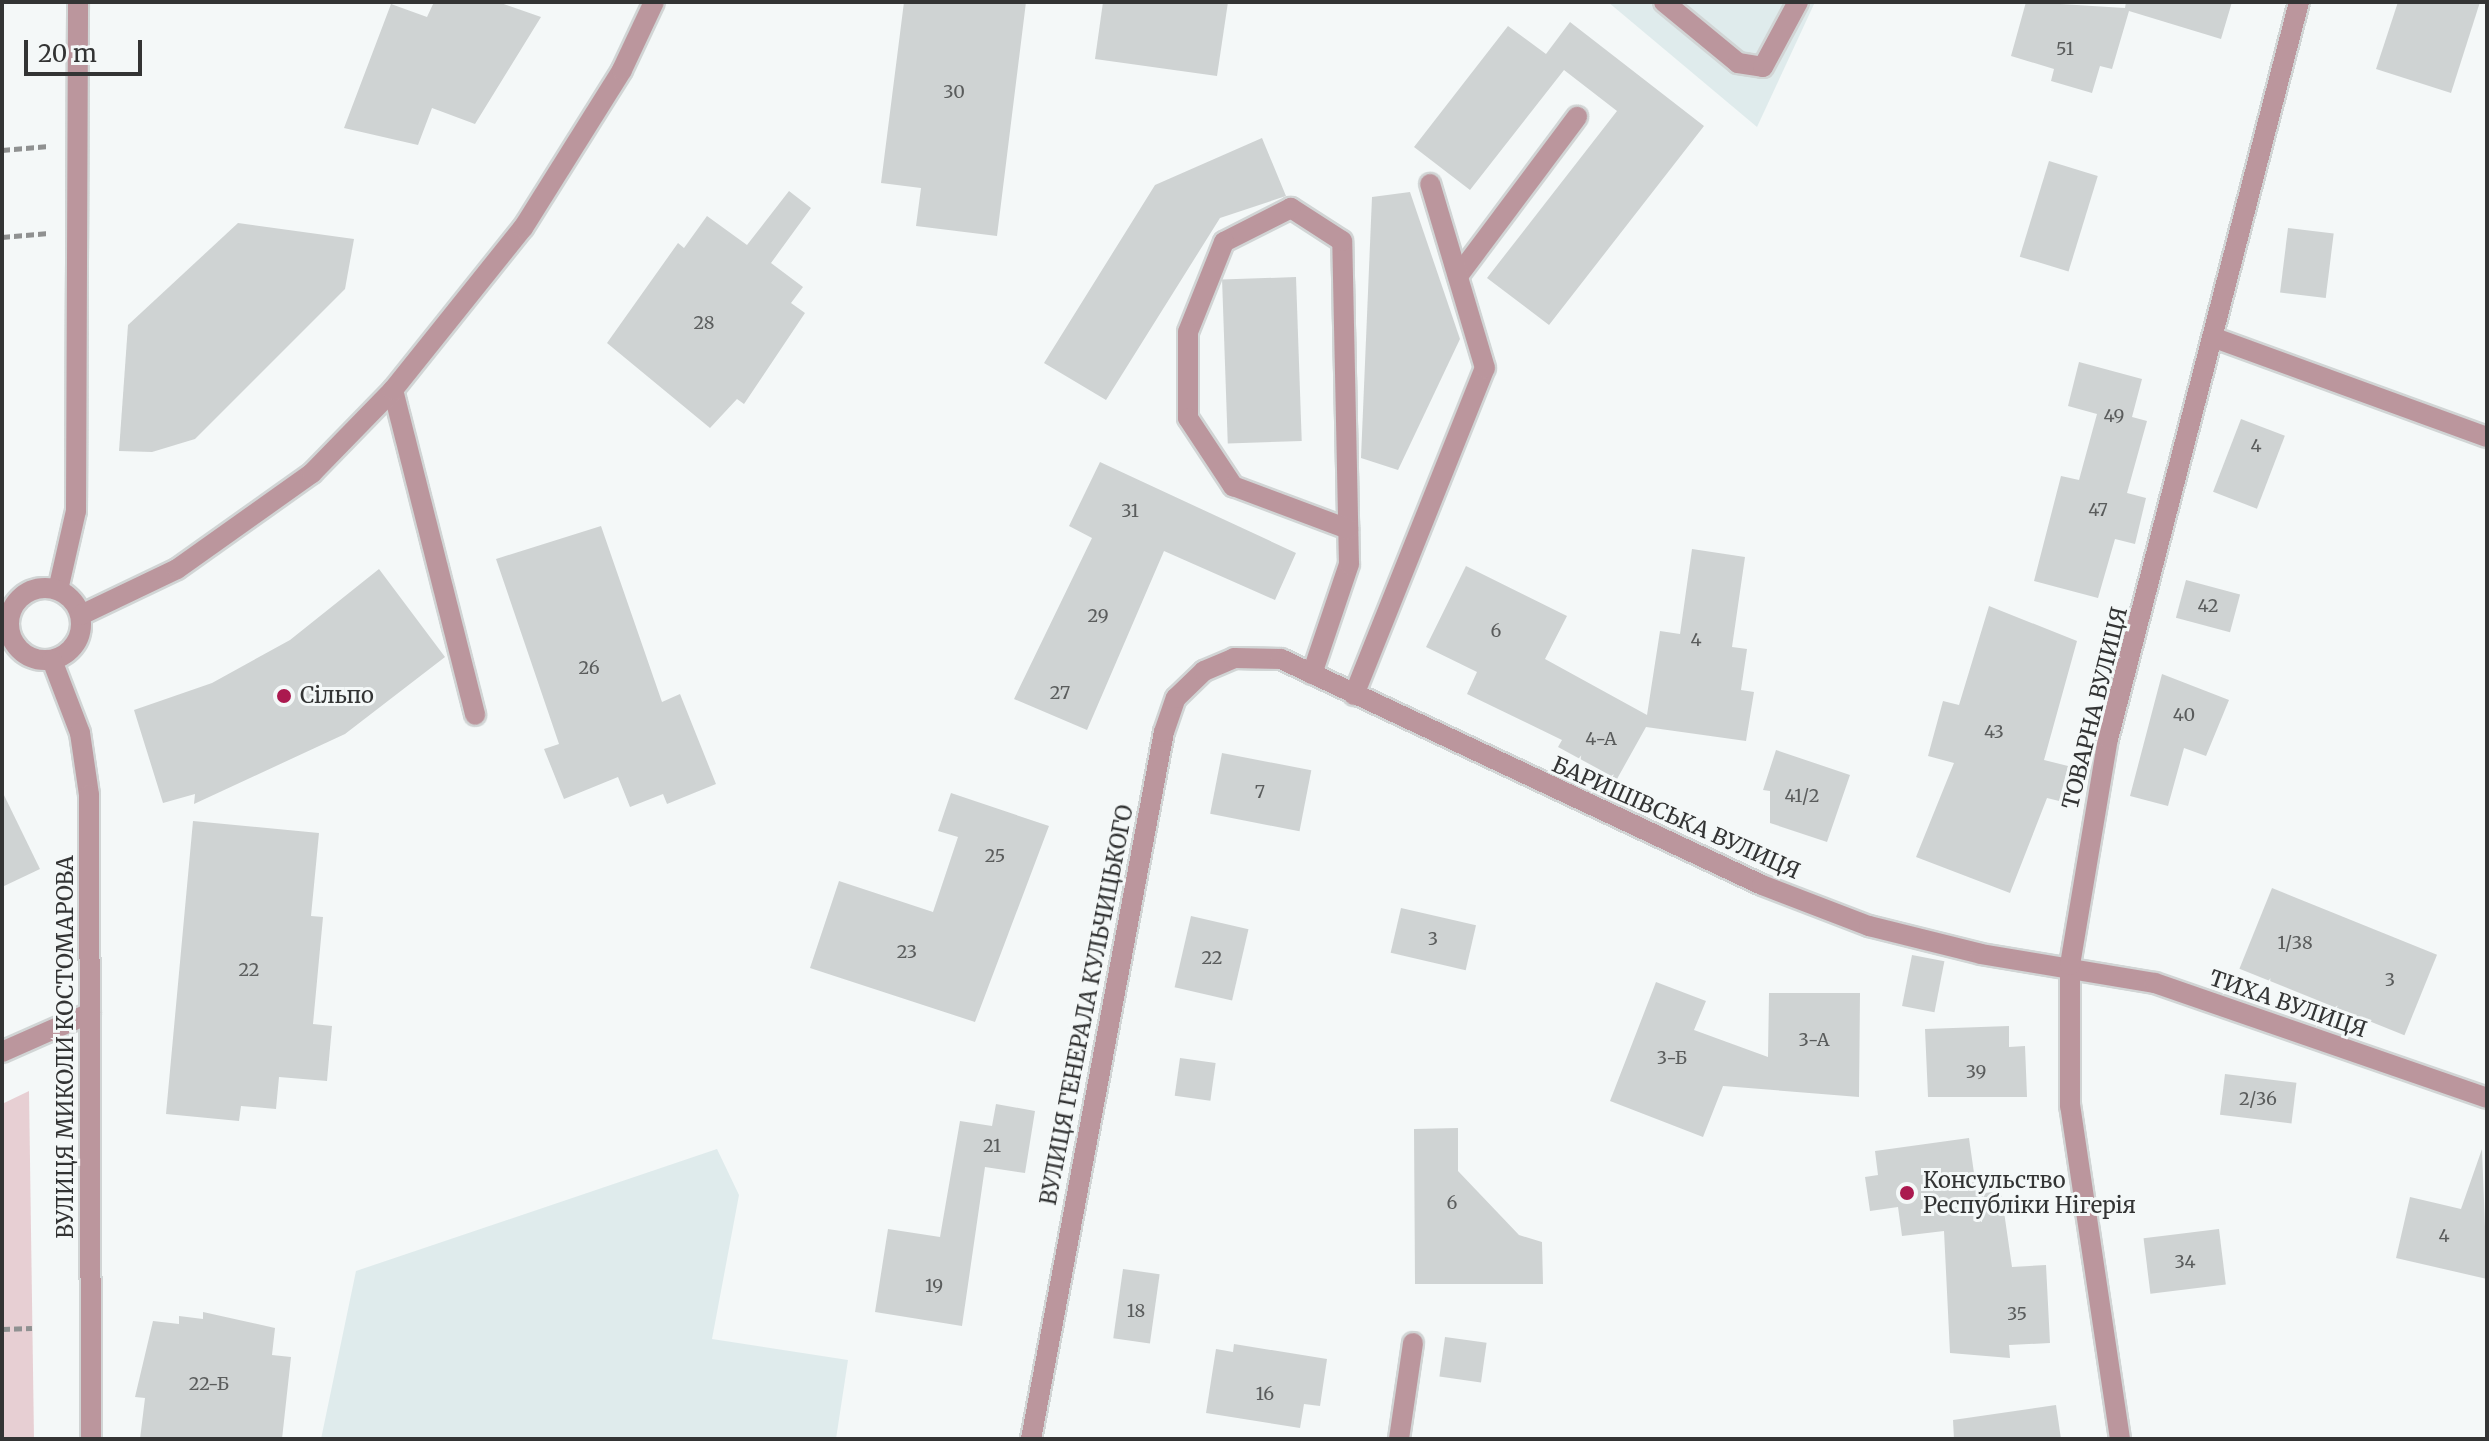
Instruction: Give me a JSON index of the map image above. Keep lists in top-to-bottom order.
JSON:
{
  "streets": {
    "street": [
      "ТОВАРНА ВУЛИЦЯ",
      "БАРИШІВСЬКА ВУЛИЦЯ",
      "ТИХА ВУЛИЦЯ",
      "ВУЛИЦЯ ГЕНЕРАЛА КУЛЬЧИЦЬКОГО",
      "ВУЛИЦЯ МИКОЛИ КОСТОМАРОВА"
    ]
  },
  "crossings": [
    ["ТОВАРНА ВУЛИЦЯ", "БАРИШІВСЬКА ВУЛИЦЯ"],
    ["ТОВАРНА ВУЛИЦЯ", "ТИХА ВУЛИЦЯ"],
    ["БАРИШІВСЬКА ВУЛИЦЯ", "ТИХА ВУЛИЦЯ"],
    ["БАРИШІВСЬКА ВУЛИЦЯ", "ВУЛИЦЯ ГЕНЕРАЛА КУЛЬЧИЦЬКОГО"]
  ],
  "places": ["Сільпо", "Консульство Республіки Нігерія"],
  "house_numbers": [
    "51",
    "30",
    "28",
    "49",
    "4",
    "47",
    "31",
    "42",
    "29",
    "6",
    "4",
    "26",
    "27",
    "40",
    "43",
    "4-А",
    "7",
    "41/2",
    "25",
    "3",
    "1/38",
    "23",
    "22",
    "22",
    "3",
    "3-А",
    "3-Б",
    "39",
    "2/36",
    "21",
    "6",
    "4",
    "34",
    "19",
    "18",
    "35",
    "22-Б",
    "16"
  ],
  "scale_bar": "20 m"
}
